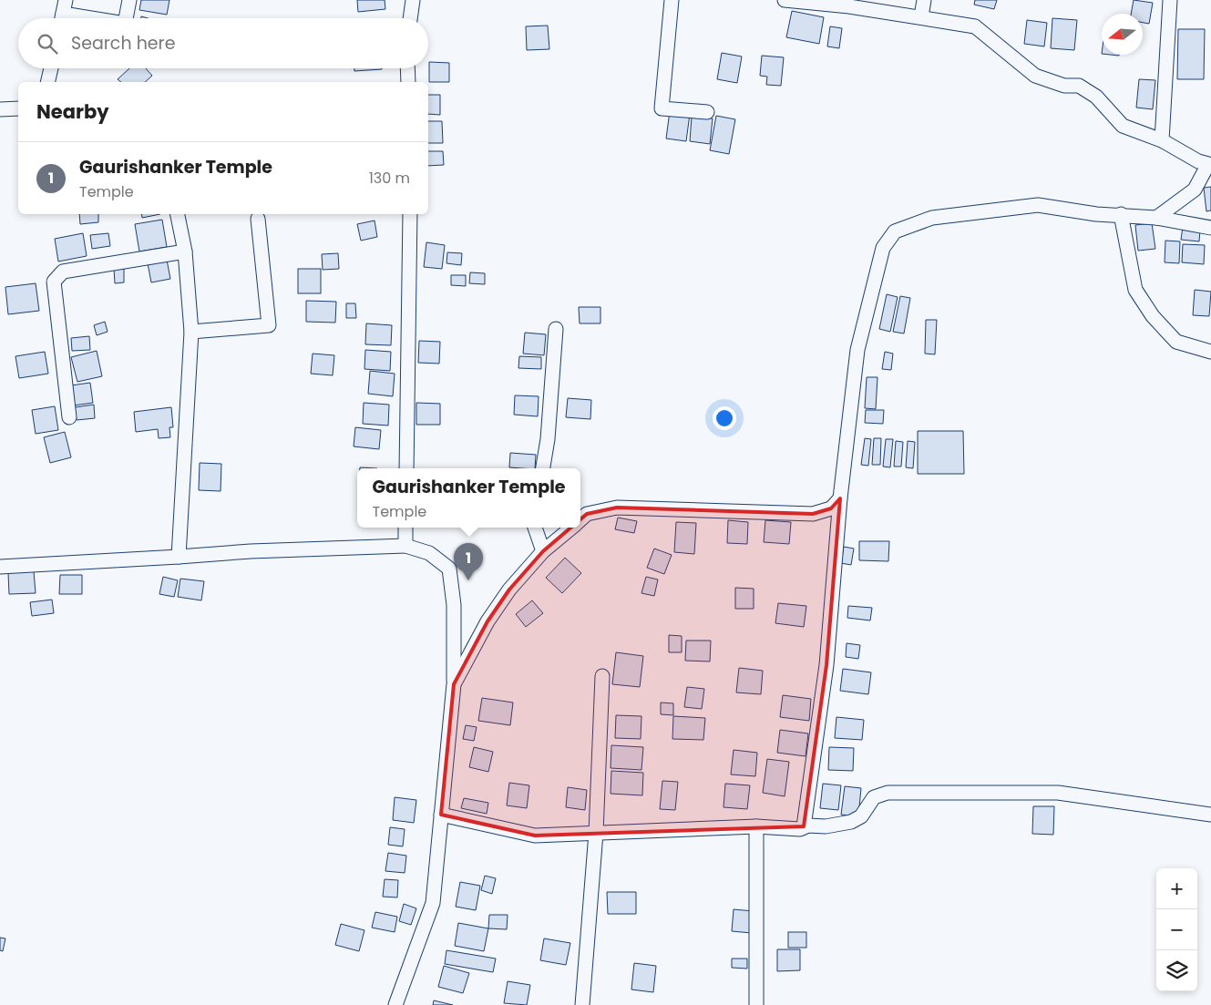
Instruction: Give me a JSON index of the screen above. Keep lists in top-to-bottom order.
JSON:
{
  "north": "left",
  "page": {
    "search": "Search here",
    "heading": "Nearby",
    "list": [
      {
        "mark": "1",
        "name": "Gaurishanker Temple",
        "note": "Temple",
        "value": "130 m"
      }
    ],
    "popup": ["Gaurishanker Temple", "Temple"],
    "pins": "1",
    "map_buttons": ["+", "−"]
  }
}
